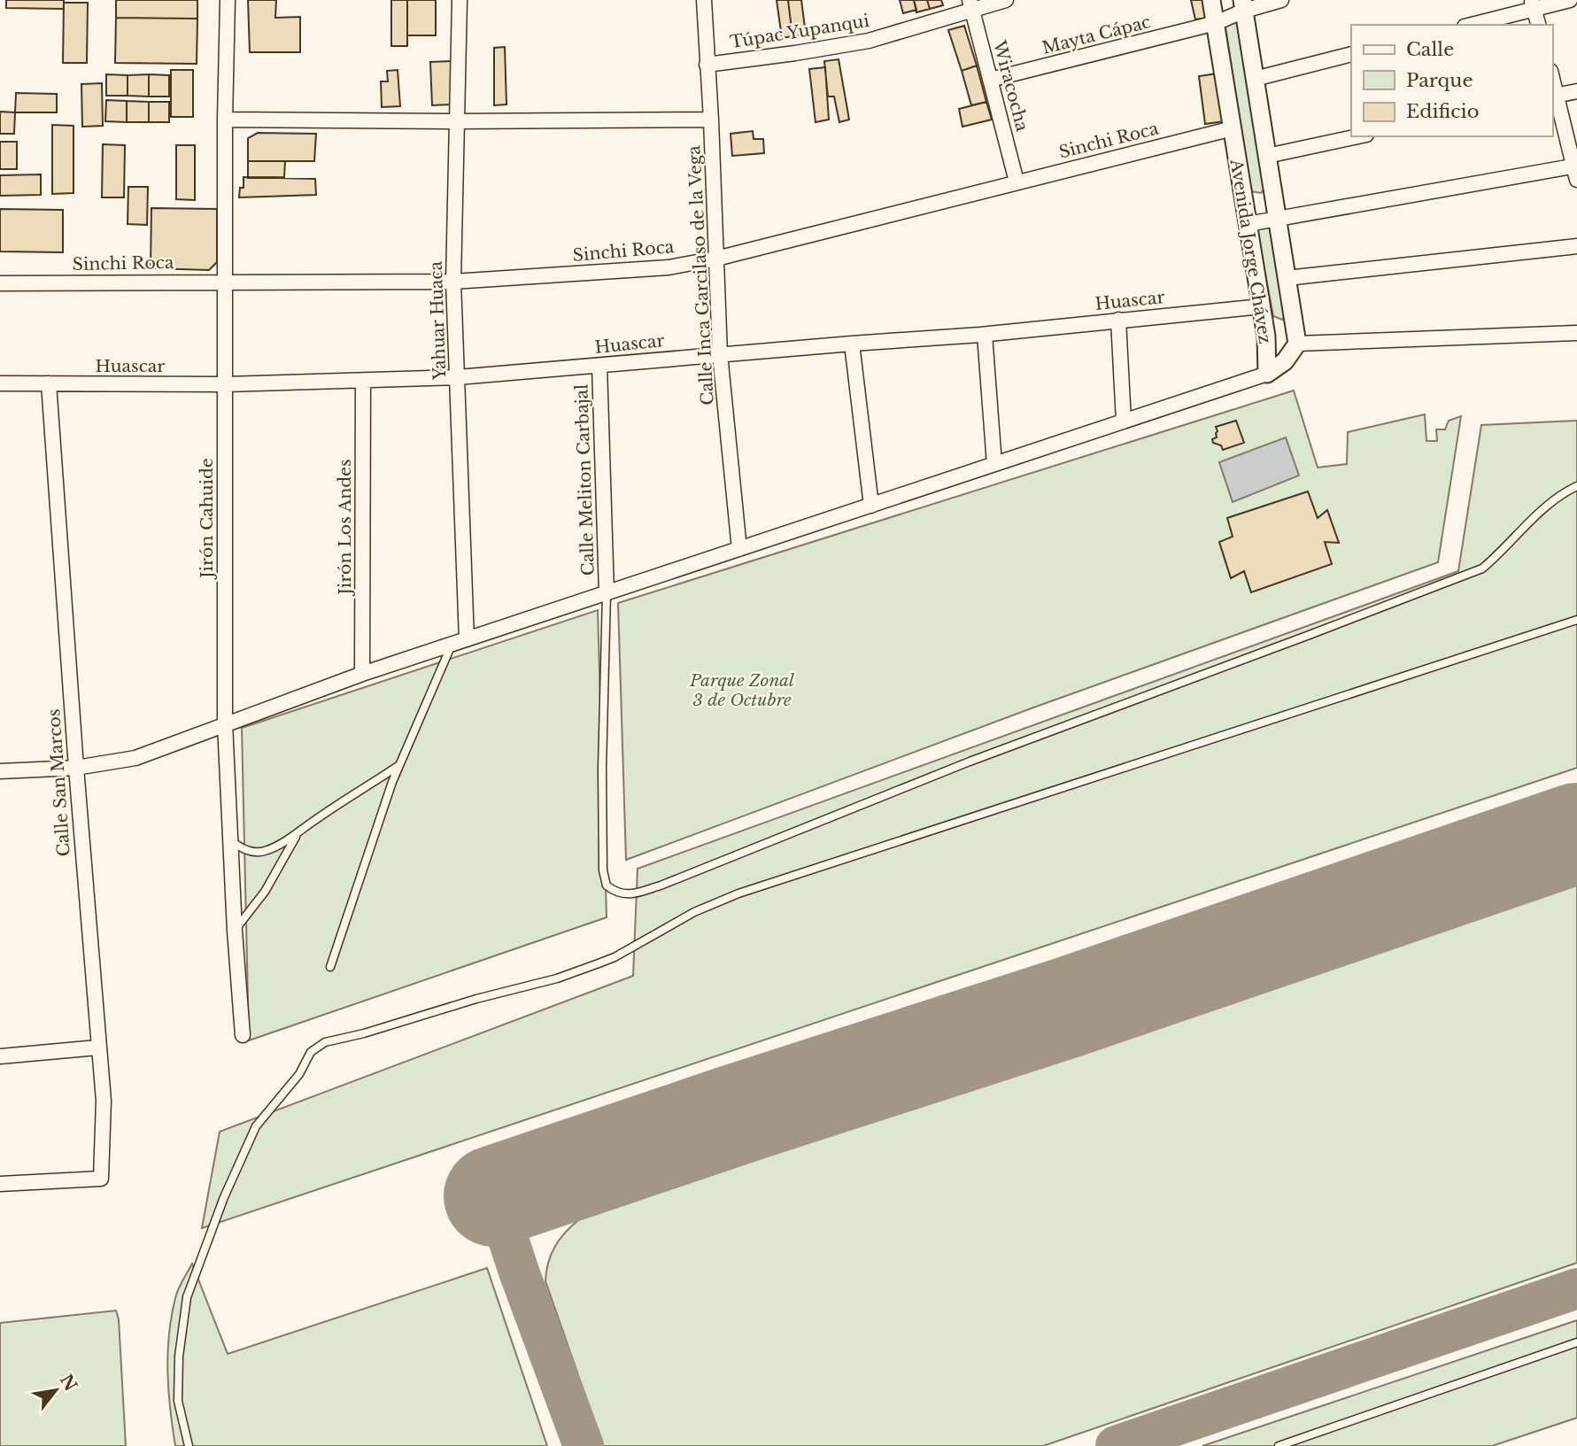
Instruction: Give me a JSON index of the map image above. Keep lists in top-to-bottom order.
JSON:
{
  "streets": {
    "street": [
      "Túpac Yupanqui",
      "Mayta Cápac",
      "Wiracocha",
      "Sinchi Roca",
      "Avenida Jorge Chávez",
      "Calle Inca Garcilaso de la Vega",
      "Huascar",
      "Yahuar Huaca",
      "Calle Meliton Carbajal",
      "Jirón Cahuide",
      "Jirón Los Andes",
      "Calle San Marcos"
    ]
  },
  "crossings": [
    ["Túpac Yupanqui", "Wiracocha"],
    ["Túpac Yupanqui", "Calle Inca Garcilaso de la Vega"],
    ["Mayta Cápac", "Wiracocha"],
    ["Mayta Cápac", "Avenida Jorge Chávez"],
    ["Wiracocha", "Sinchi Roca"],
    ["Sinchi Roca", "Avenida Jorge Chávez"],
    ["Sinchi Roca", "Calle Inca Garcilaso de la Vega"],
    ["Sinchi Roca", "Yahuar Huaca"],
    ["Sinchi Roca", "Jirón Cahuide"],
    ["Avenida Jorge Chávez", "Huascar"],
    ["Calle Inca Garcilaso de la Vega", "Huascar"],
    ["Huascar", "Yahuar Huaca"],
    ["Huascar", "Calle Meliton Carbajal"],
    ["Huascar", "Jirón Cahuide"],
    ["Huascar", "Jirón Los Andes"],
    ["Huascar", "Calle San Marcos"]
  ],
  "parks": ["Parque Zonal 3 de Octubre"],
  "legend": ["Calle", "Parque", "Edificio"],
  "north": "top right"
}
